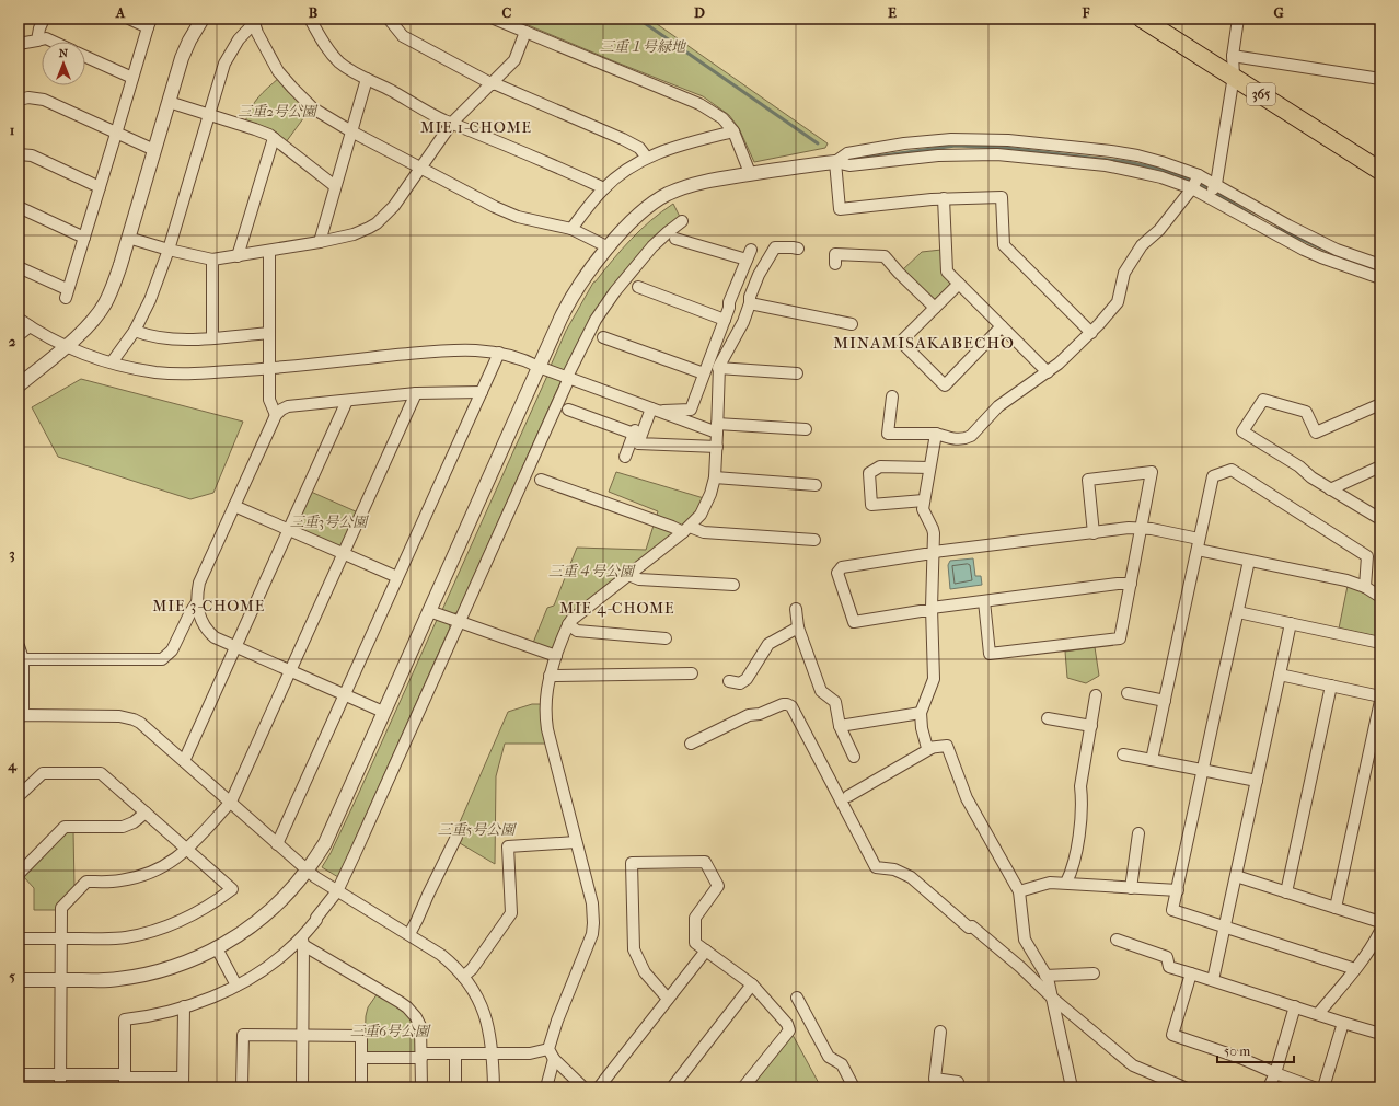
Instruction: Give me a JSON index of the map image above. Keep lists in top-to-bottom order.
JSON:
{
  "streets": {
    "highway": ["365"]
  },
  "districts": [
    "MIE 1-CHOME",
    "MINAMISAKABECHO",
    "MIE 3-CHOME",
    "MIE 4-CHOME"
  ],
  "parks": [
    "三重１号緑地",
    "三重2号公園",
    "三重3号公園",
    "三重４号公園",
    "三重5号公園",
    "三重6号公園"
  ],
  "scale_bar": "50 m",
  "north": "top",
  "grid": {
    "columns": [
      "A",
      "B",
      "C",
      "D",
      "E",
      "F",
      "G"
    ],
    "rows": [
      "1",
      "2",
      "3",
      "4",
      "5"
    ]
  }
}
